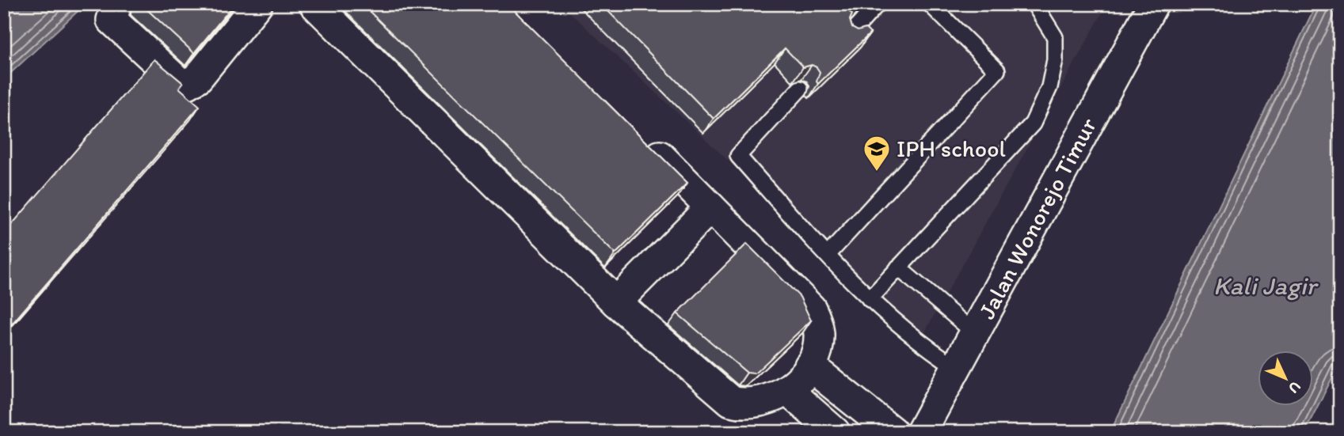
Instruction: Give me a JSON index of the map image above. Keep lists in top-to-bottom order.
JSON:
{
  "streets": {
    "street": ["Jalan Wonorejo Timur"]
  },
  "water": ["Kali Jagir"],
  "places": {
    "school or university": ["IPH school"]
  },
  "north": "bottom right"
}
